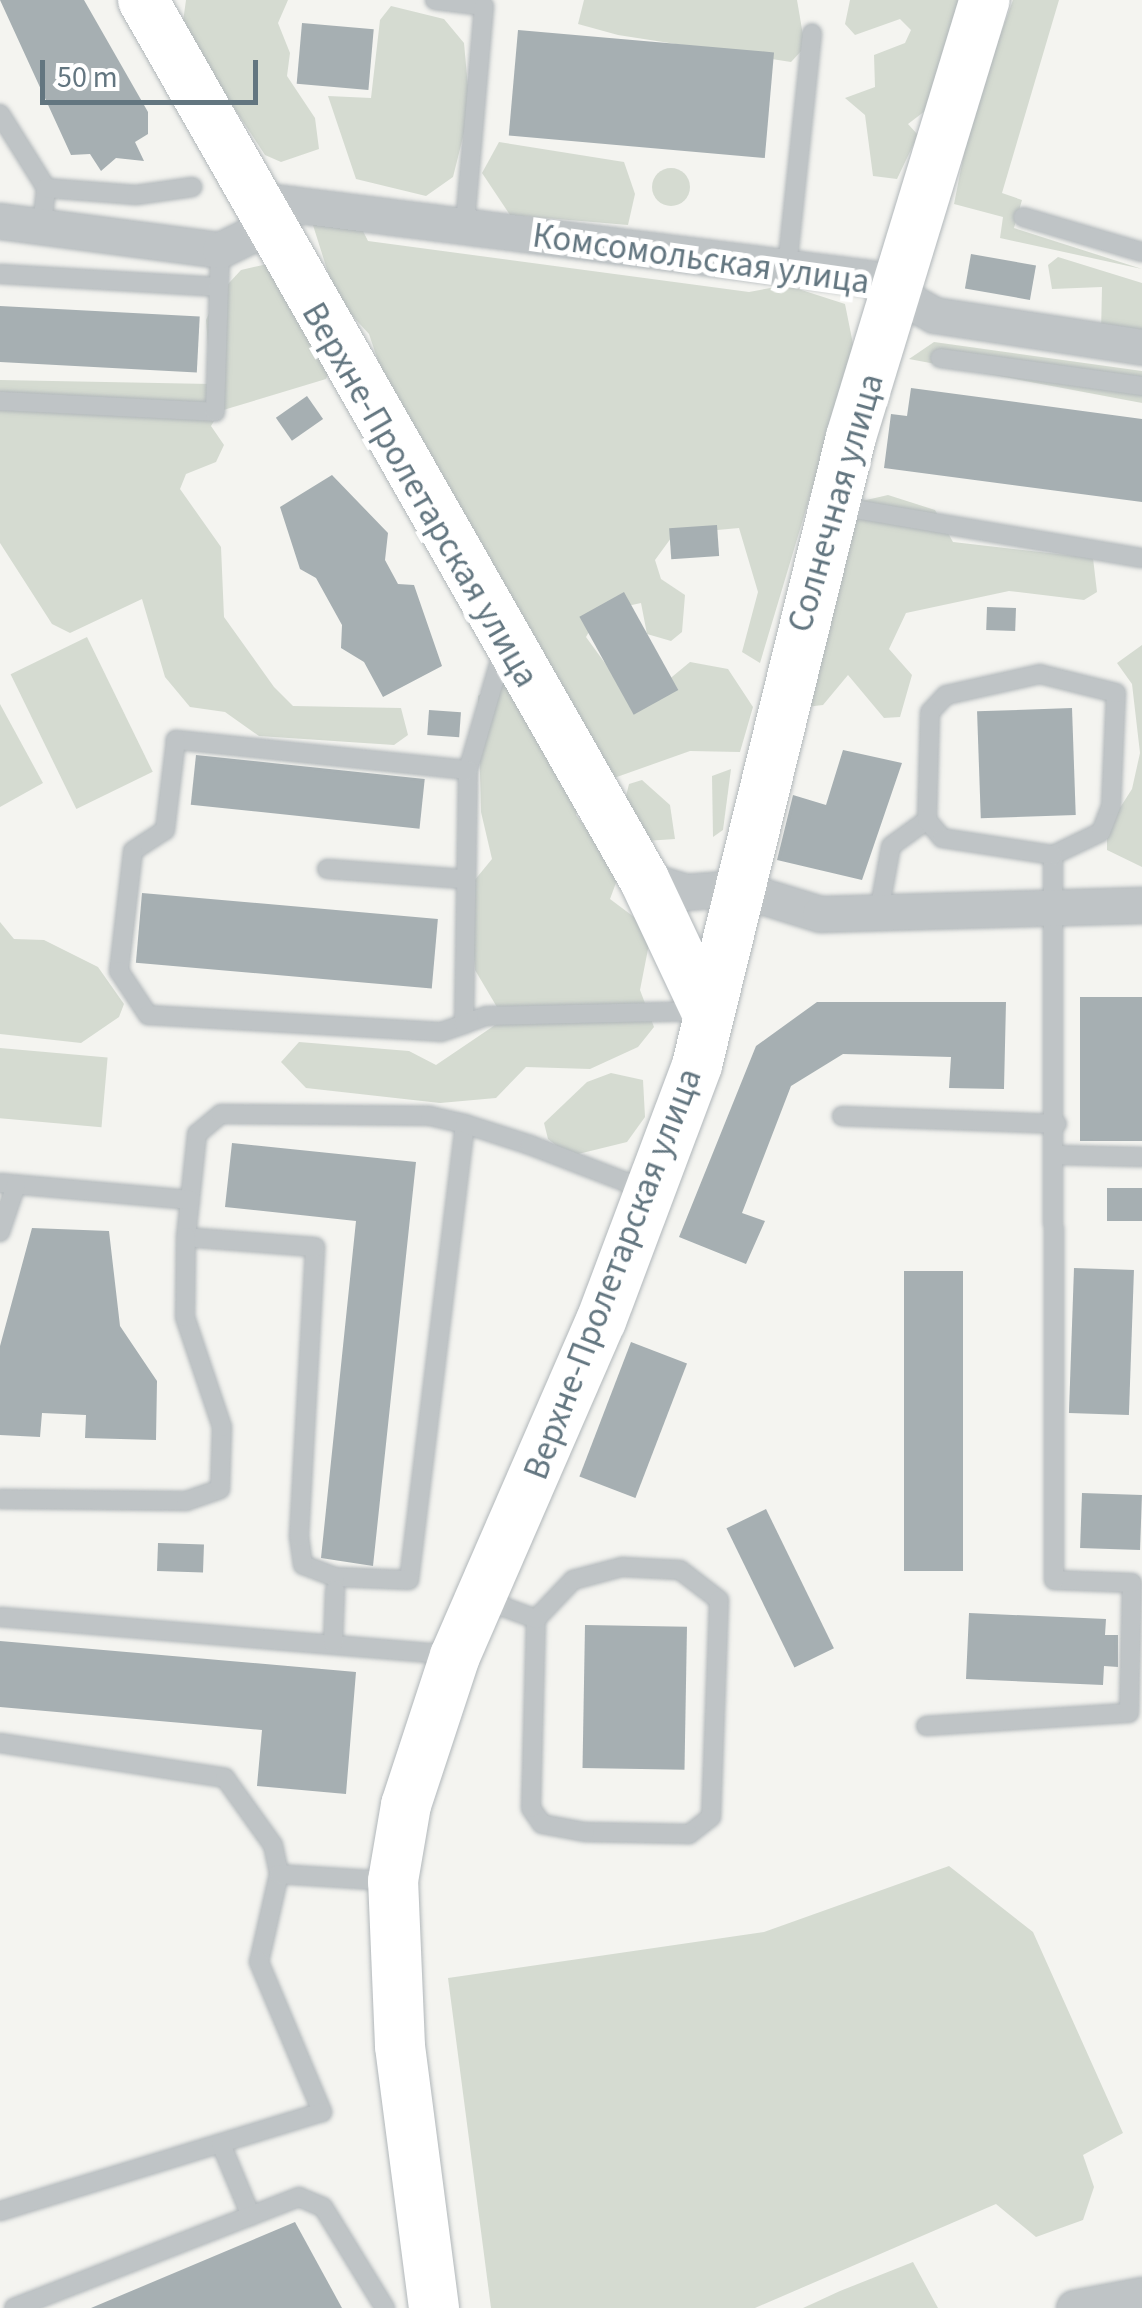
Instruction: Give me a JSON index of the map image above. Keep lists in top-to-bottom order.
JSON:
{
  "streets": {
    "street": ["Комсомольская улица", "Верхне-Пролетарская улица", "Солнечная улица"]
  },
  "crossings": [
    ["Комсомольская улица", "Верхне-Пролетарская улица"],
    ["Комсомольская улица", "Солнечная улица"],
    ["Верхне-Пролетарская улица", "Солнечная улица"]
  ],
  "scale_bar": "50 m"
}
